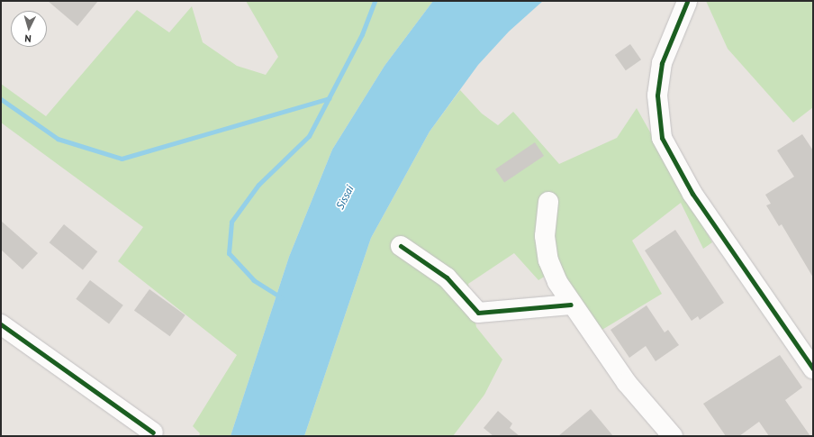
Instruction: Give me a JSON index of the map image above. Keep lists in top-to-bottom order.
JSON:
{
  "water": ["Sissai"],
  "north": "bottom"
}
